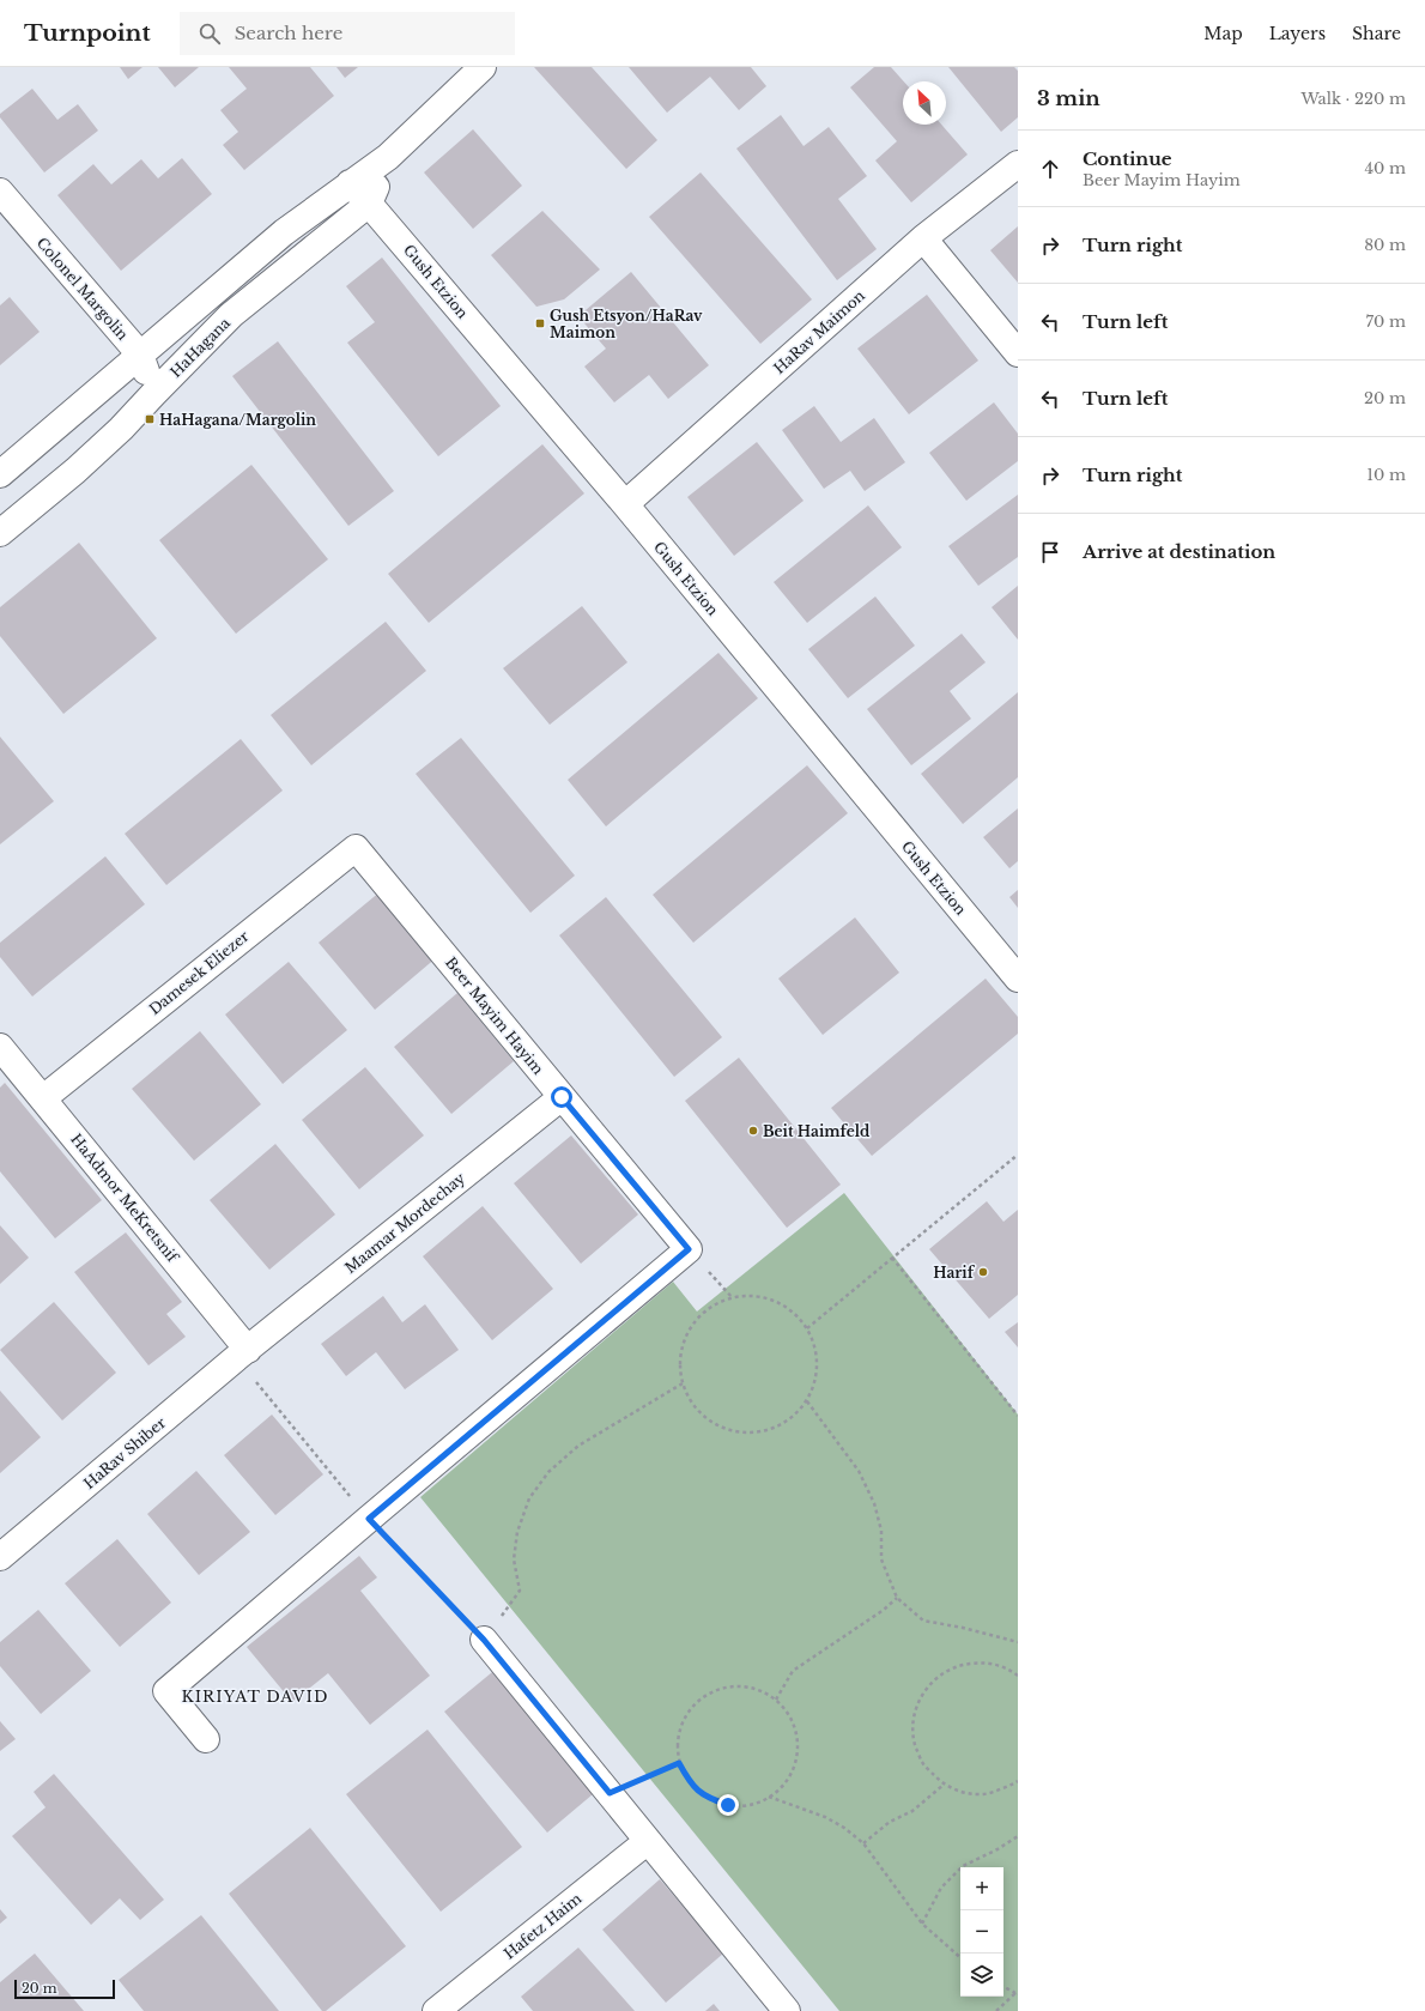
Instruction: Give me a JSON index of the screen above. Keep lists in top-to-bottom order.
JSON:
{
  "streets": {
    "street": [
      "Gush Etzion",
      "Colonel Margolin",
      "HaRav Maimon",
      "HaHagana",
      "Damesek Eliezer",
      "Beer Mayim Hayim",
      "HaAdmor MeKretsnif",
      "Maamar Mordechay",
      "HaRav Shiber",
      "Hafetz Haim"
    ]
  },
  "crossings": [
    ["Gush Etzion", "HaRav Maimon"],
    ["Gush Etzion", "HaHagana"],
    ["Colonel Margolin", "HaHagana"],
    ["Damesek Eliezer", "Beer Mayim Hayim"],
    ["Damesek Eliezer", "HaAdmor MeKretsnif"],
    ["Beer Mayim Hayim", "Maamar Mordechay"],
    ["HaAdmor MeKretsnif", "Maamar Mordechay"],
    ["HaAdmor MeKretsnif", "HaRav Shiber"],
    ["Maamar Mordechay", "HaRav Shiber"]
  ],
  "districts": ["KIRIYAT DAVID"],
  "places": {
    "transit": ["Gush Etsyon/HaRav Maimon", "HaHagana/Margolin"],
    "other": ["Beit Haimfeld", "Harif"]
  },
  "scale_bar": "20 m",
  "north": "top left",
  "page": {
    "header": "Turnpoint",
    "search": "Search here",
    "nav": ["Map", "Layers", "Share"],
    "heading": ["3 min", "Walk · 220 m"],
    "list": [
      ["Continue", "Beer Mayim Hayim", "40 m"],
      ["Turn right", "80 m"],
      ["Turn left", "70 m"],
      ["Turn left", "20 m"],
      ["Turn right", "10 m"],
      "Arrive at destination"
    ],
    "map_buttons": ["+", "−"],
    "scale": "20 m"
  }
}
